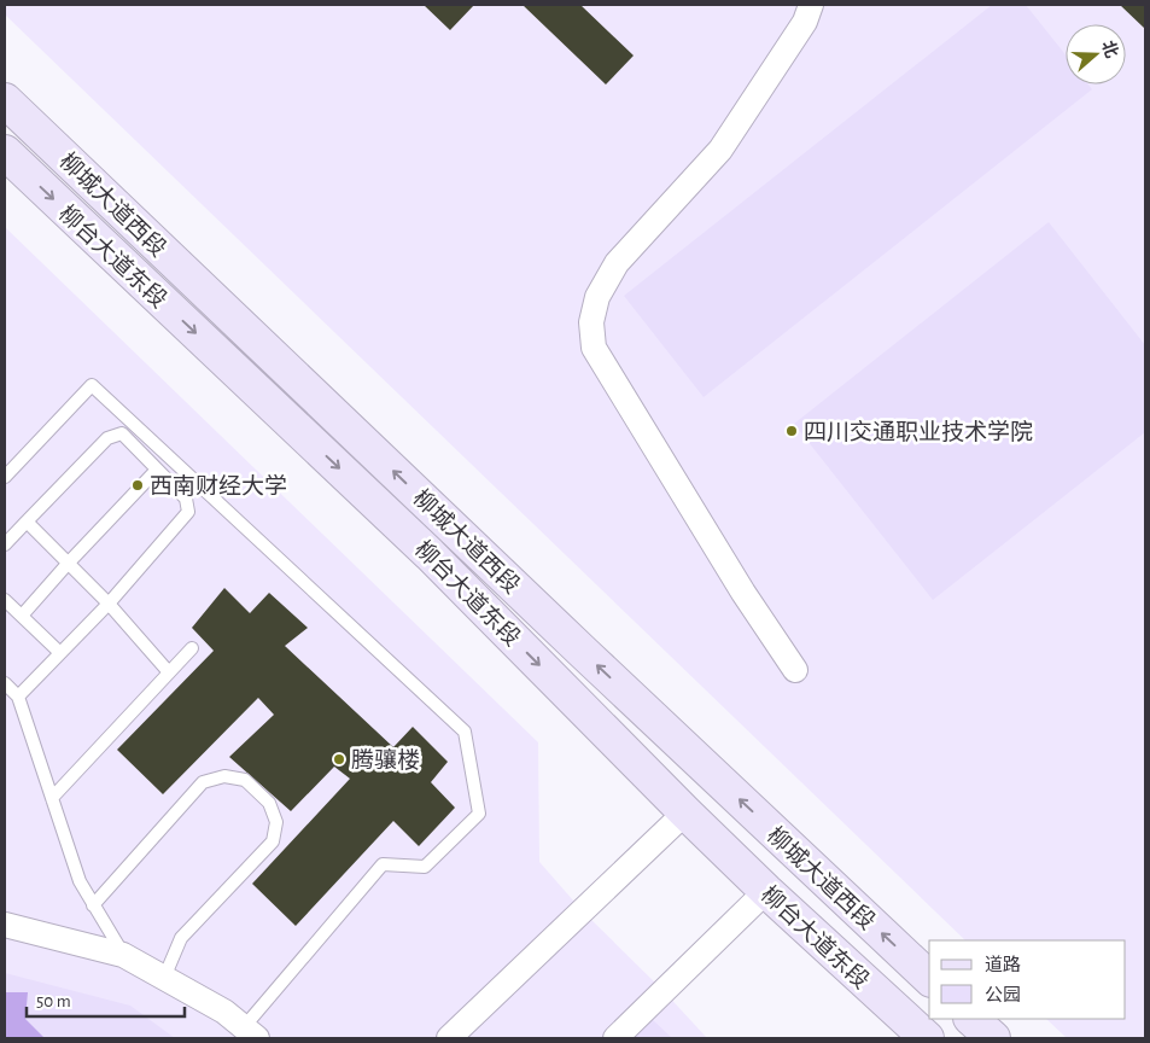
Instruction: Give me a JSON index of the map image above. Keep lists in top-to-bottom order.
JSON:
{
  "streets": {
    "main road": ["柳城大道西段", "柳台大道东段"]
  },
  "one_way": ["柳城大道西段", "柳台大道东段"],
  "places": ["四川交通职业技术学院", "西南财经大学", "腾骧楼"],
  "legend": ["道路", "公园"],
  "scale_bar": "50 m",
  "north": "right"
}
